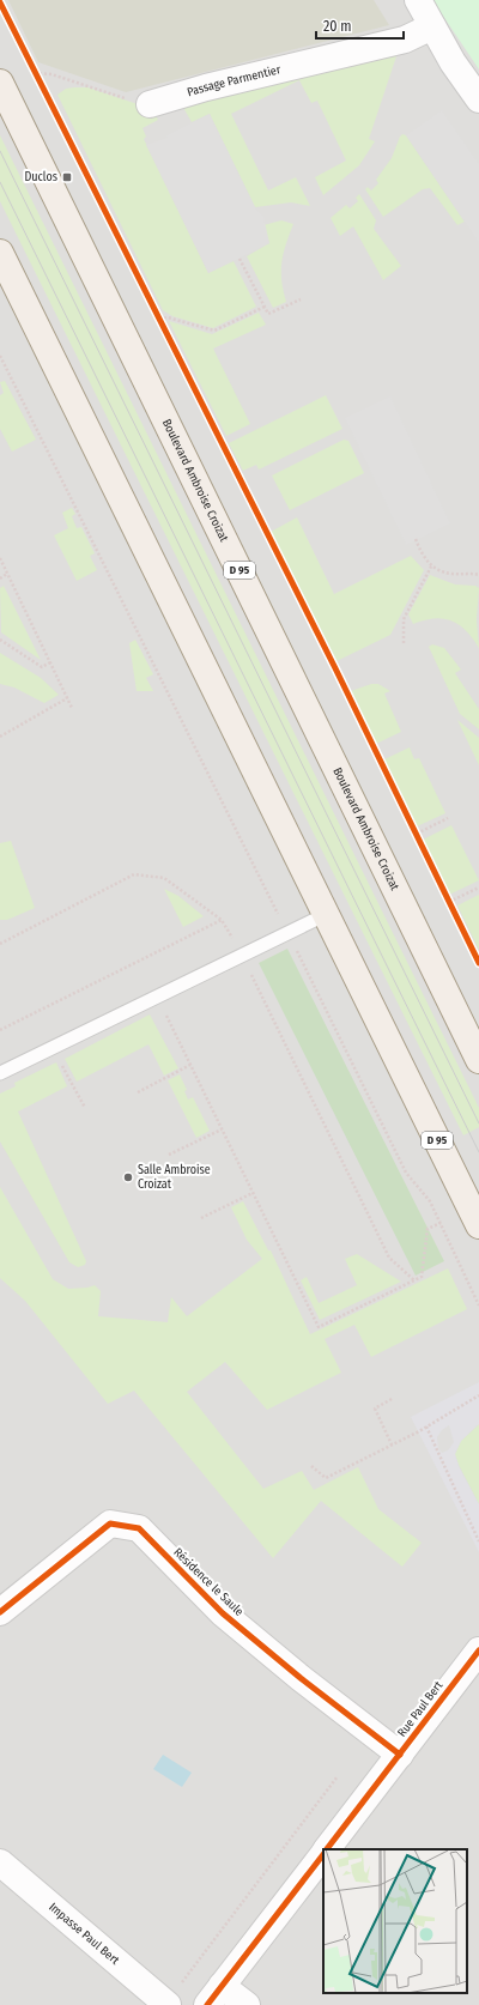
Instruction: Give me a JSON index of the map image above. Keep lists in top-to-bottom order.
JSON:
{
  "streets": {
    "main road": ["Boulevard Ambroise Croizat", "D 95"],
    "street": [
      "Passage Parmentier",
      "Résidence le Saule",
      "Rue Paul Bert",
      "Impasse Paul Bert"
    ]
  },
  "crossings": [
    ["Résidence le Saule", "Rue Paul Bert"]
  ],
  "places": {
    "transit": ["Duclos"],
    "other": ["Salle Ambroise Croizat"]
  },
  "scale_bar": "20 m"
}
